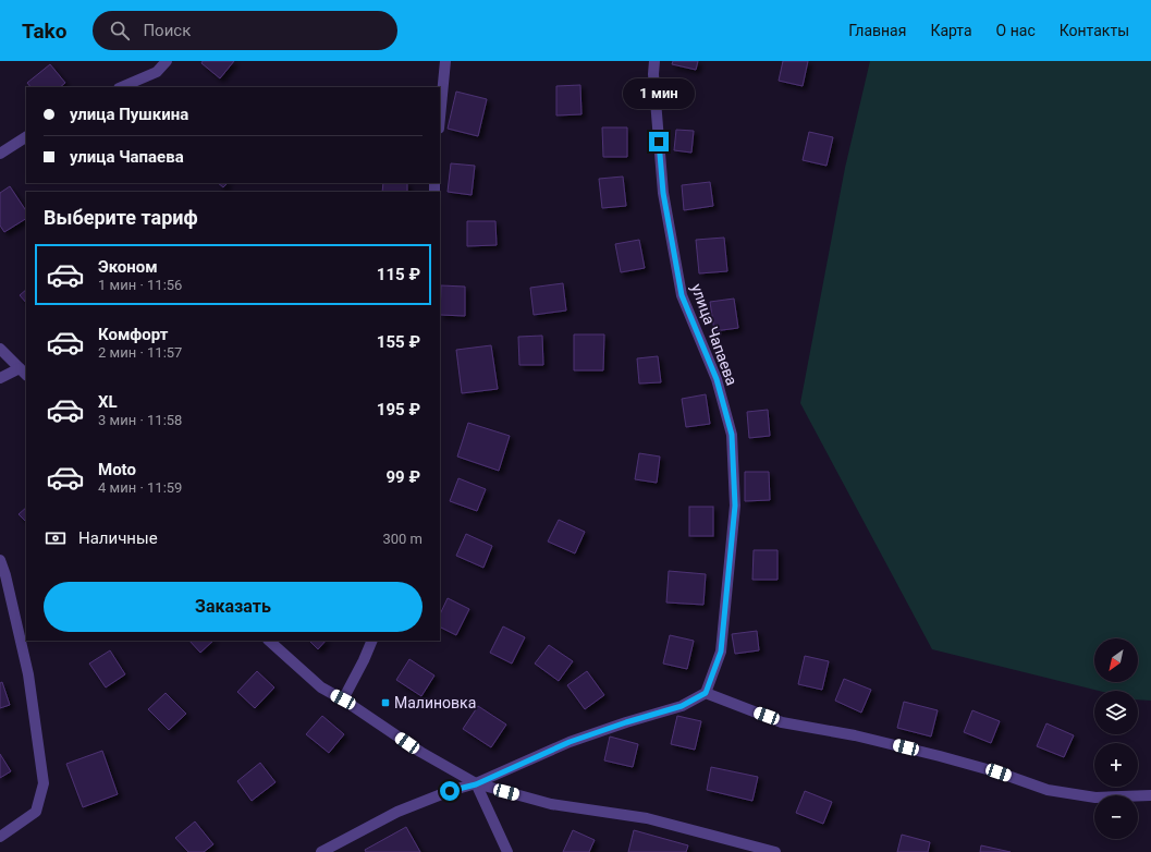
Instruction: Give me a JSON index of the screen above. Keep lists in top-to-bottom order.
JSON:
{
  "streets": {
    "street": ["улица Чапаева"]
  },
  "places": {
    "transit": ["Малиновка"]
  },
  "north": "bottom left",
  "page": {
    "header": "Tako",
    "search": "Поиск",
    "nav": [
      "Главная",
      "Карта",
      "О нас",
      "Контакты"
    ],
    "bubble": "1 мин",
    "banner": ["улица Пушкина", "улица Чапаева"],
    "heading": "Выберите тариф",
    "list": [
      {
        "name": "Эконом",
        "note": "1 мин · 11:56",
        "value": "115 ₽"
      },
      {
        "name": "Комфорт",
        "note": "2 мин · 11:57",
        "value": "155 ₽"
      },
      {
        "name": "XL",
        "note": "3 мин · 11:58",
        "value": "195 ₽"
      },
      {
        "name": "Moto",
        "note": "4 мин · 11:59",
        "value": "99 ₽"
      }
    ],
    "pay": ["Наличные", "300 m"],
    "buttons": "Заказать",
    "map_buttons": ["+", "−"]
  }
}
